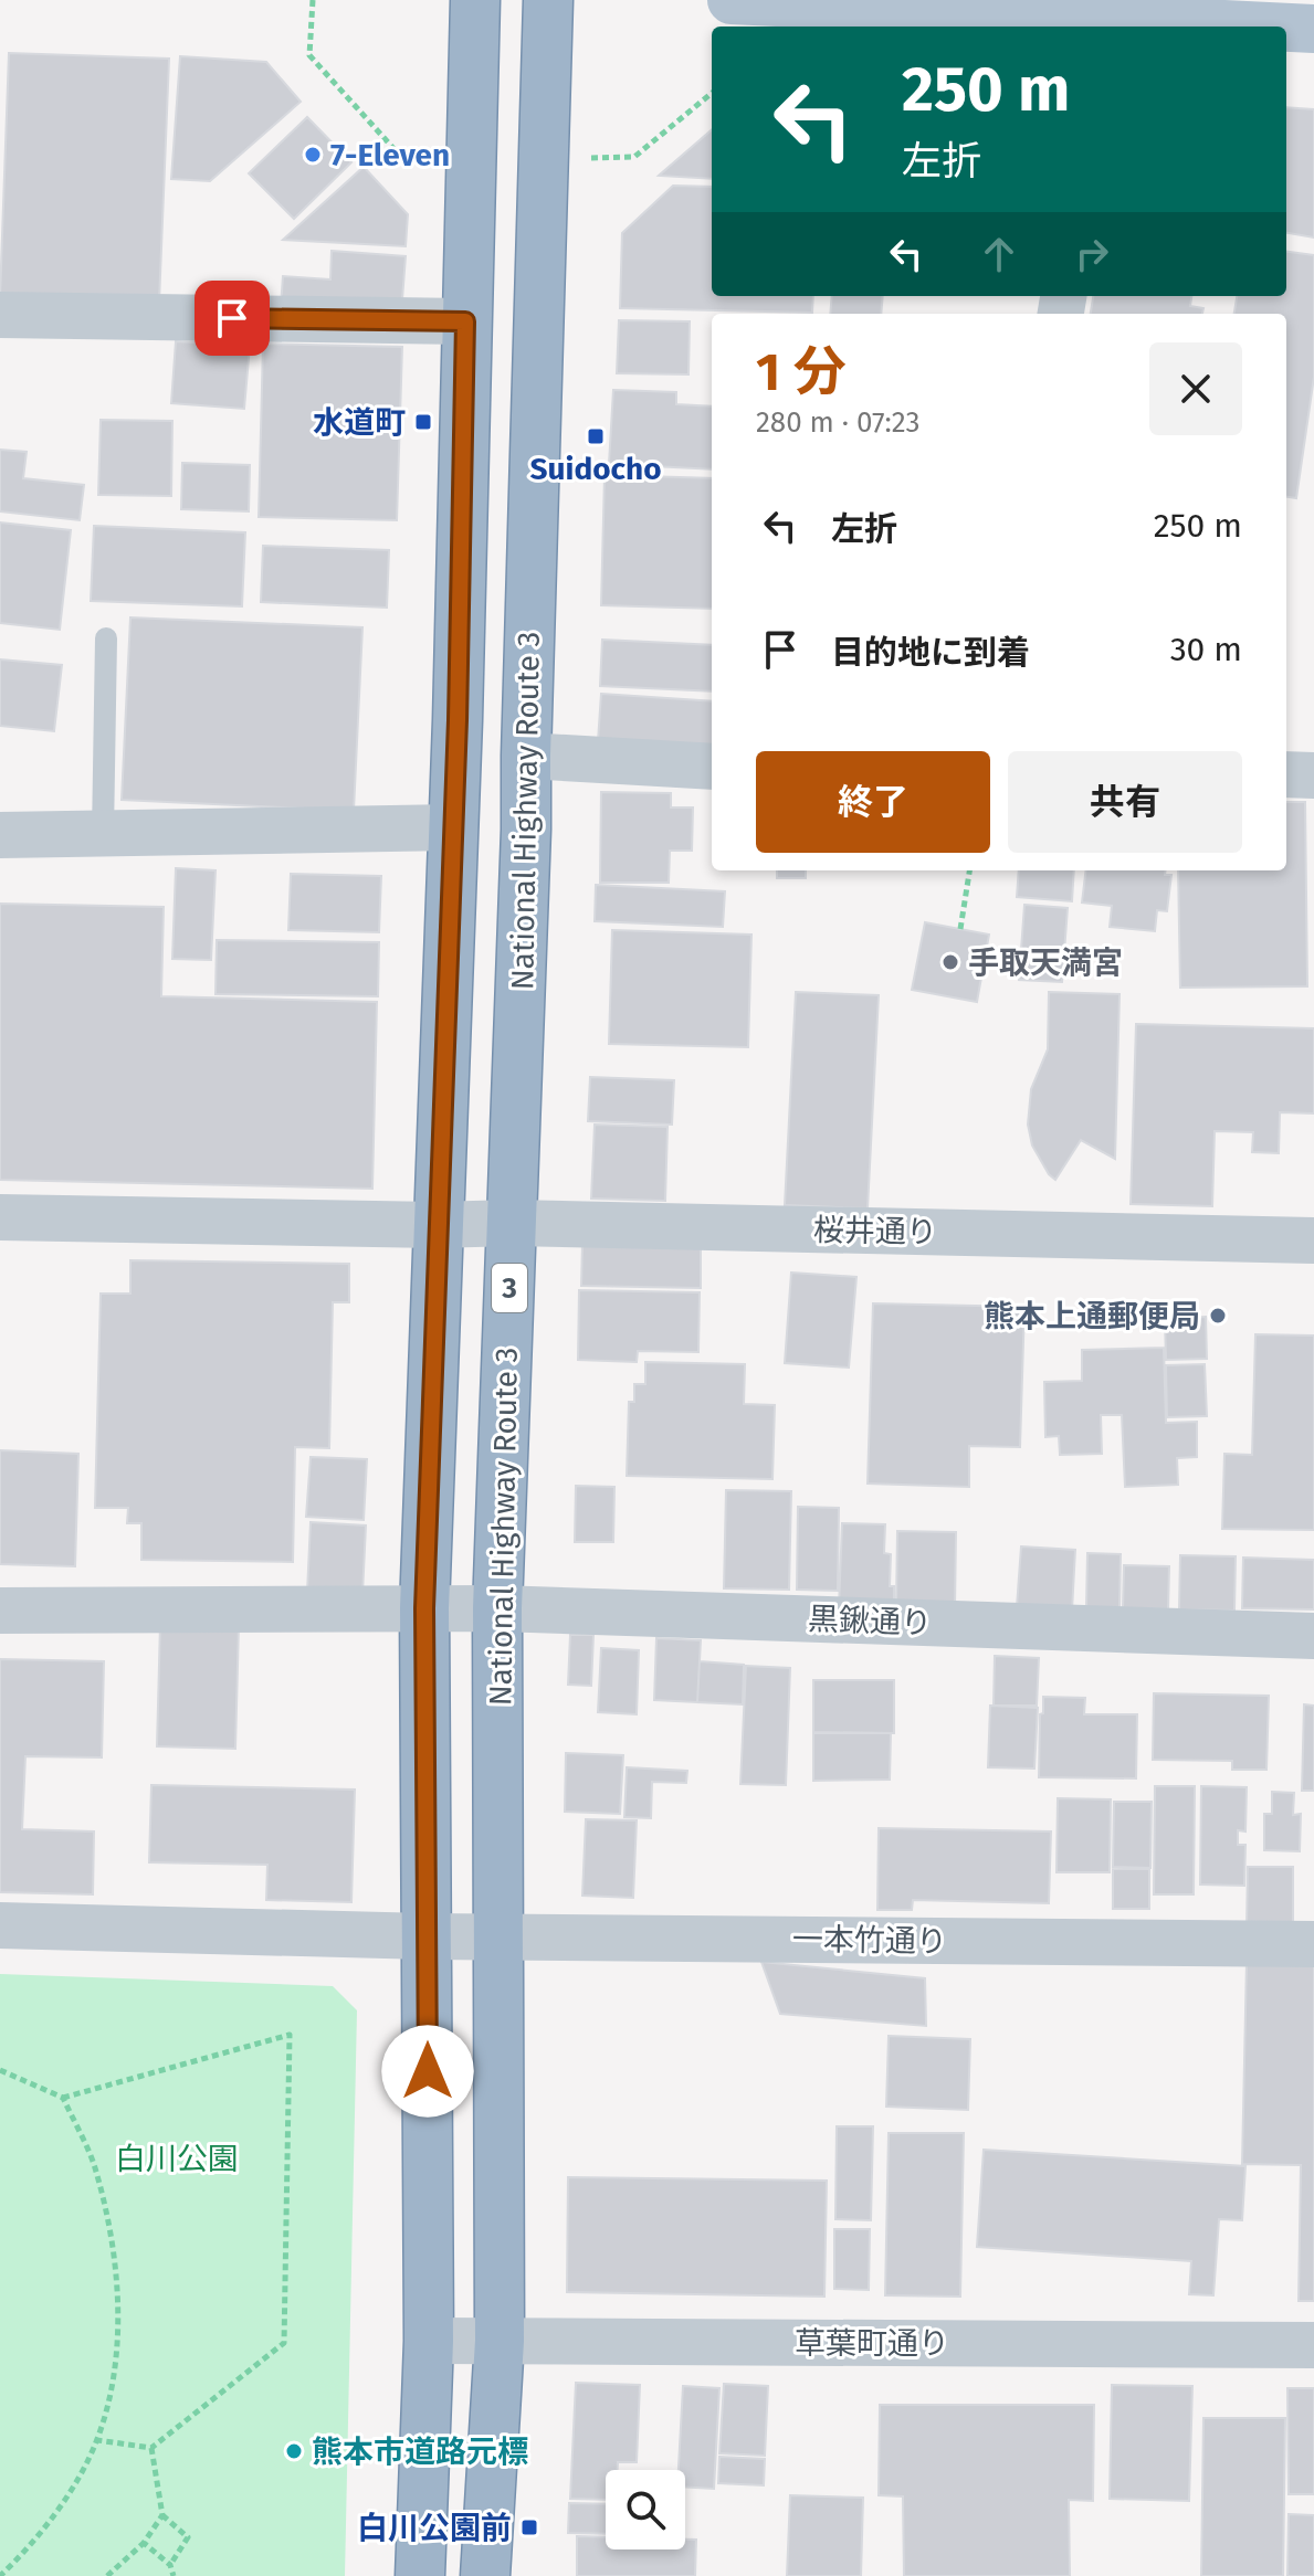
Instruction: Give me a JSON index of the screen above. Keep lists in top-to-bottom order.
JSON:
{
  "streets": {
    "highway": ["National Highway Route 3", "3"],
    "street": [
      "桜井通り",
      "黒鍬通り",
      "一本竹通り",
      "草葉町通り"
    ]
  },
  "crossings": [
    ["National Highway Route 3", "桜井通り"],
    ["National Highway Route 3", "黒鍬通り"],
    ["National Highway Route 3", "一本竹通り"],
    ["National Highway Route 3", "草葉町通り"]
  ],
  "parks": ["白川公園"],
  "places": {
    "other": [
      "7-Eleven",
      "手取天満宮",
      "熊本上通郵便局",
      "熊本市道路元標"
    ],
    "transit": ["水道町", "Suidocho", "白川公園前"]
  },
  "page": {
    "turn": ["250 m", "左折"],
    "heading": ["1 分", "280 m · 07:23"],
    "list": [
      {
        "name": "左折",
        "value": "250 m"
      },
      {
        "name": "目的地に到着",
        "value": "30 m"
      }
    ],
    "buttons": ["終了", "共有"]
  }
}
